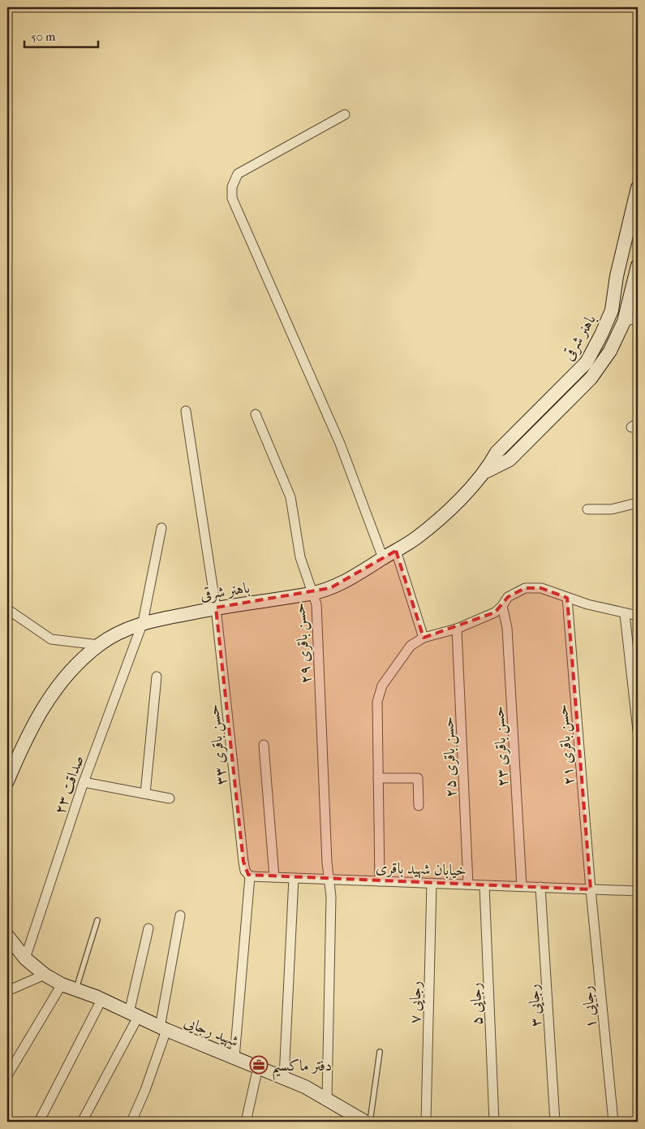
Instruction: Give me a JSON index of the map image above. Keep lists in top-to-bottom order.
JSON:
{
  "streets": {
    "street": [
      "باهنر شرقی",
      "حسن باقری ۲۹",
      "حسن باقری ۳۳",
      "حسن باقری ۲۱",
      "حسن باقری ۲۳",
      "حسن باقری ۲۵",
      "صداقت ۲۳",
      "خیابان شهید باقری",
      "رجایی ۷",
      "رجایی ۵",
      "رجایی ۳",
      "رجایی ۱",
      "شهید رجایی"
    ]
  },
  "crossings": [
    ["باهنر شرقی", "حسن باقری ۲۹"],
    ["باهنر شرقی", "حسن باقری ۳۳"],
    ["باهنر شرقی", "صداقت ۲۳"],
    ["حسن باقری ۲۹", "خیابان شهید باقری"],
    ["حسن باقری ۲۹", "شهید رجایی"],
    ["حسن باقری ۳۳", "خیابان شهید باقری"],
    ["حسن باقری ۲۱", "خیابان شهید باقری"],
    ["حسن باقری ۲۱", "رجایی ۱"],
    ["حسن باقری ۲۳", "خیابان شهید باقری"],
    ["حسن باقری ۲۵", "خیابان شهید باقری"],
    ["صداقت ۲۳", "شهید رجایی"],
    ["خیابان شهید باقری", "رجایی ۷"],
    ["خیابان شهید باقری", "رجایی ۵"],
    ["خیابان شهید باقری", "رجایی ۳"],
    ["خیابان شهید باقری", "رجایی ۱"]
  ],
  "places": {
    "office": ["دفتر ماکسیم"]
  },
  "scale_bar": "50 m"
}
